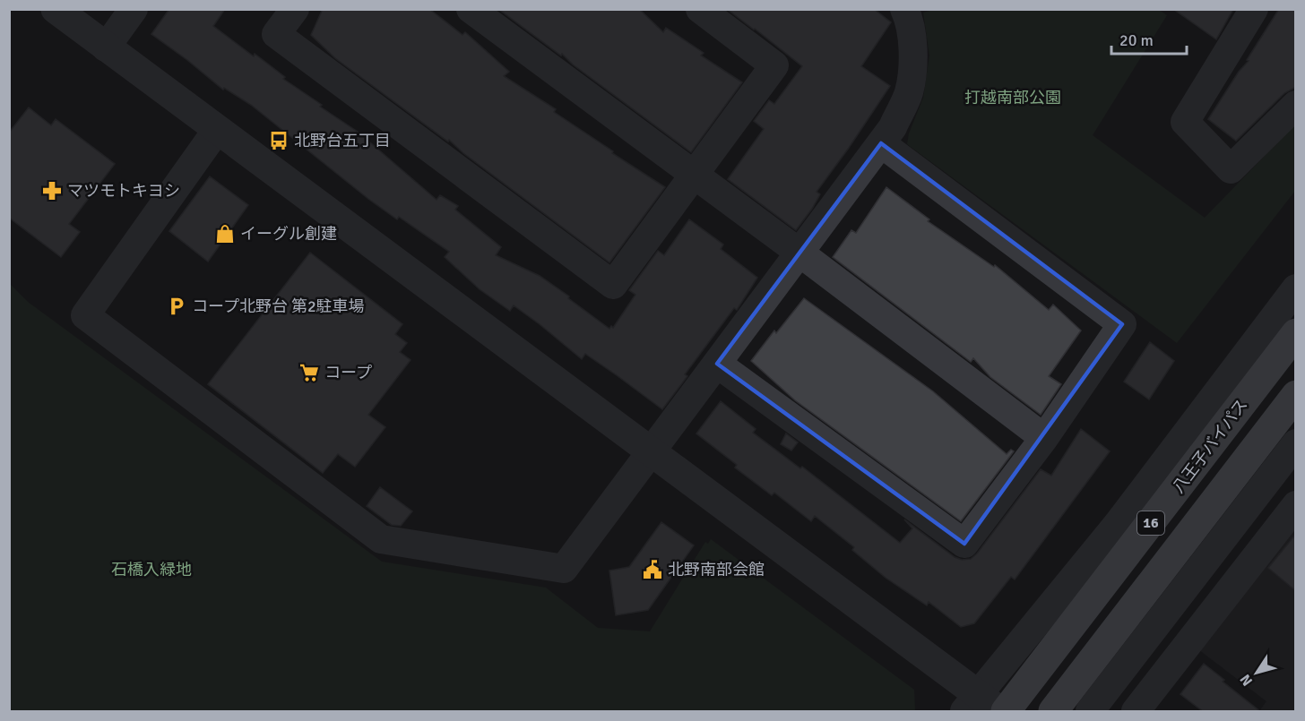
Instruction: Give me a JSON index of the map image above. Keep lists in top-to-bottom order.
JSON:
{
  "streets": {
    "highway": ["八王子バイパス", "16"]
  },
  "parks": ["打越南部公園", "石橋入緑地"],
  "places": {
    "bus stop": ["北野台五丁目"],
    "pharmacy": ["マツモトキヨシ"],
    "shop": ["イーグル創建"],
    "parking": ["コープ北野台 第2駐車場"],
    "supermarket": ["コープ"],
    "public building": ["北野南部会館"]
  },
  "scale_bar": "20 m",
  "north": "bottom left"
}
